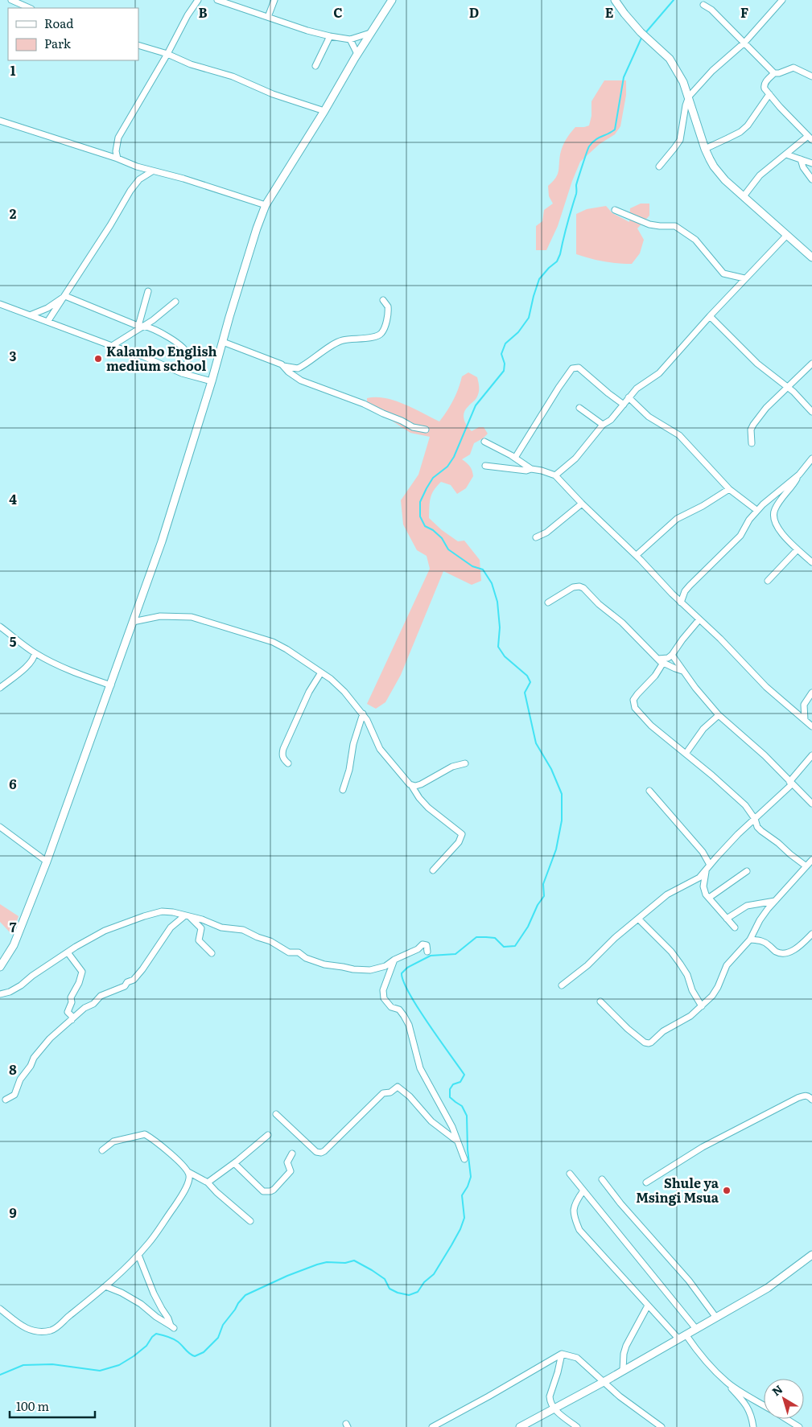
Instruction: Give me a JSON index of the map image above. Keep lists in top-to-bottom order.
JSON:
{
  "places": ["Kalambo English medium school", "Shule ya Msingi Msua"],
  "legend": ["Road", "Park"],
  "scale_bar": "100 m",
  "north": "top left",
  "grid": {
    "columns": [
      "B",
      "C",
      "D",
      "E",
      "F"
    ],
    "rows": [
      "1",
      "2",
      "3",
      "4",
      "5",
      "6",
      "7",
      "8",
      "9"
    ]
  }
}
